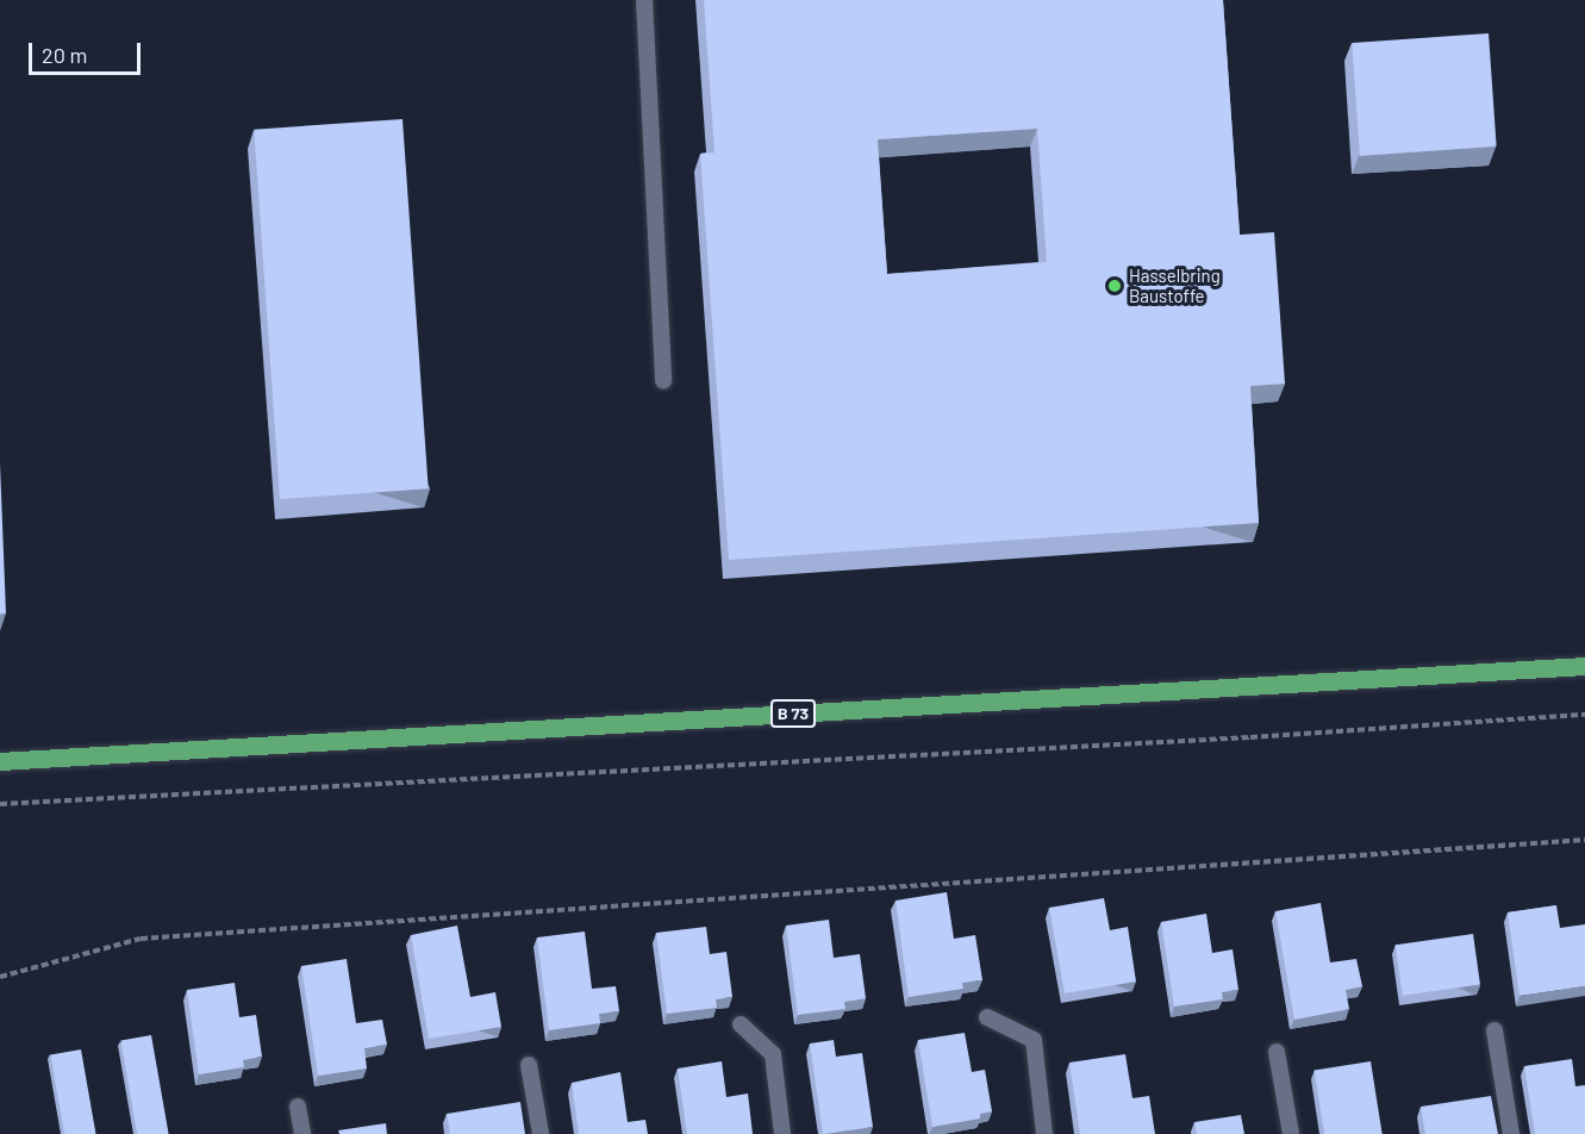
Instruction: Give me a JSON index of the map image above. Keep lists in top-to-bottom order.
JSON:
{
  "streets": {
    "main road": ["B 73"]
  },
  "places": ["Hasselbring Baustoffe"],
  "scale_bar": "20 m"
}
